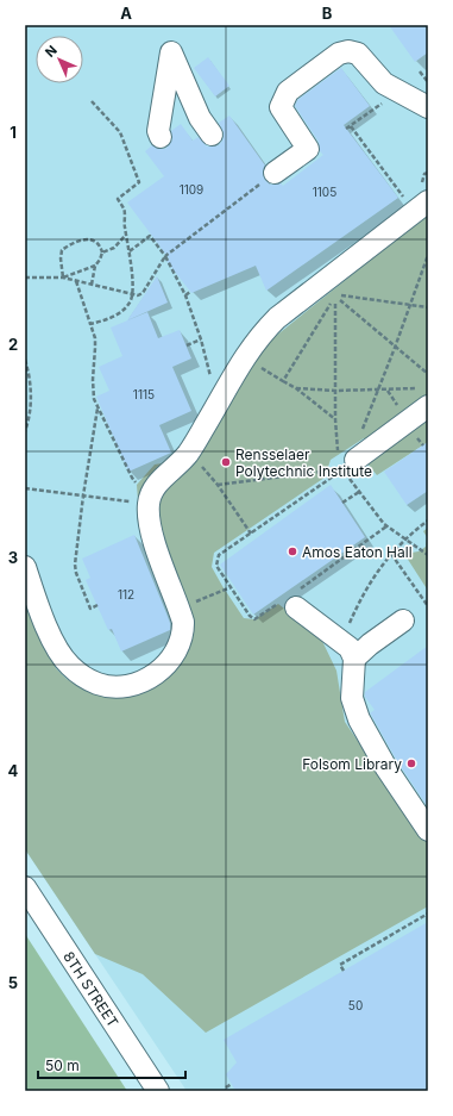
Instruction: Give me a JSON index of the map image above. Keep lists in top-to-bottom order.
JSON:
{
  "streets": {
    "street": ["8TH STREET"]
  },
  "places": ["Rensselaer Polytechnic Institute", "Amos Eaton Hall", "Folsom Library"],
  "house_numbers": [
    "1109",
    "1105",
    "1115",
    "112",
    "50"
  ],
  "scale_bar": "50 m",
  "north": "top left",
  "grid": {
    "columns": ["A", "B"],
    "rows": [
      "1",
      "2",
      "3",
      "4",
      "5"
    ]
  }
}
